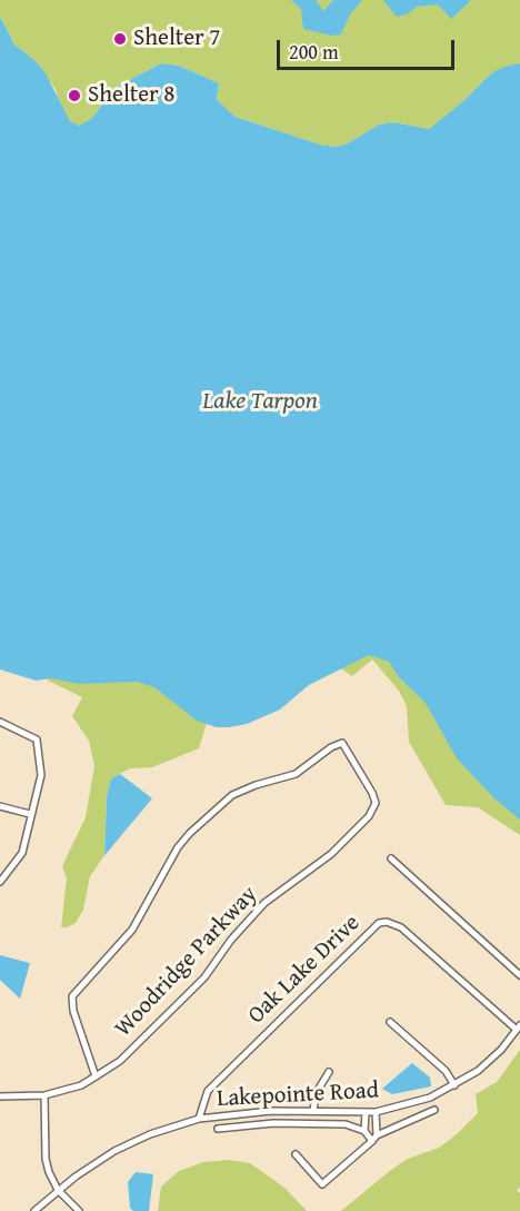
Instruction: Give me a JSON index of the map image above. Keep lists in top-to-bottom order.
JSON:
{
  "streets": {
    "street": ["Woodridge Parkway", "Oak Lake Drive", "Lakepointe Road"]
  },
  "crossings": [
    ["Oak Lake Drive", "Lakepointe Road"]
  ],
  "water": ["Lake Tarpon"],
  "places": ["Shelter 7", "Shelter 8"],
  "scale_bar": "200 m"
}
